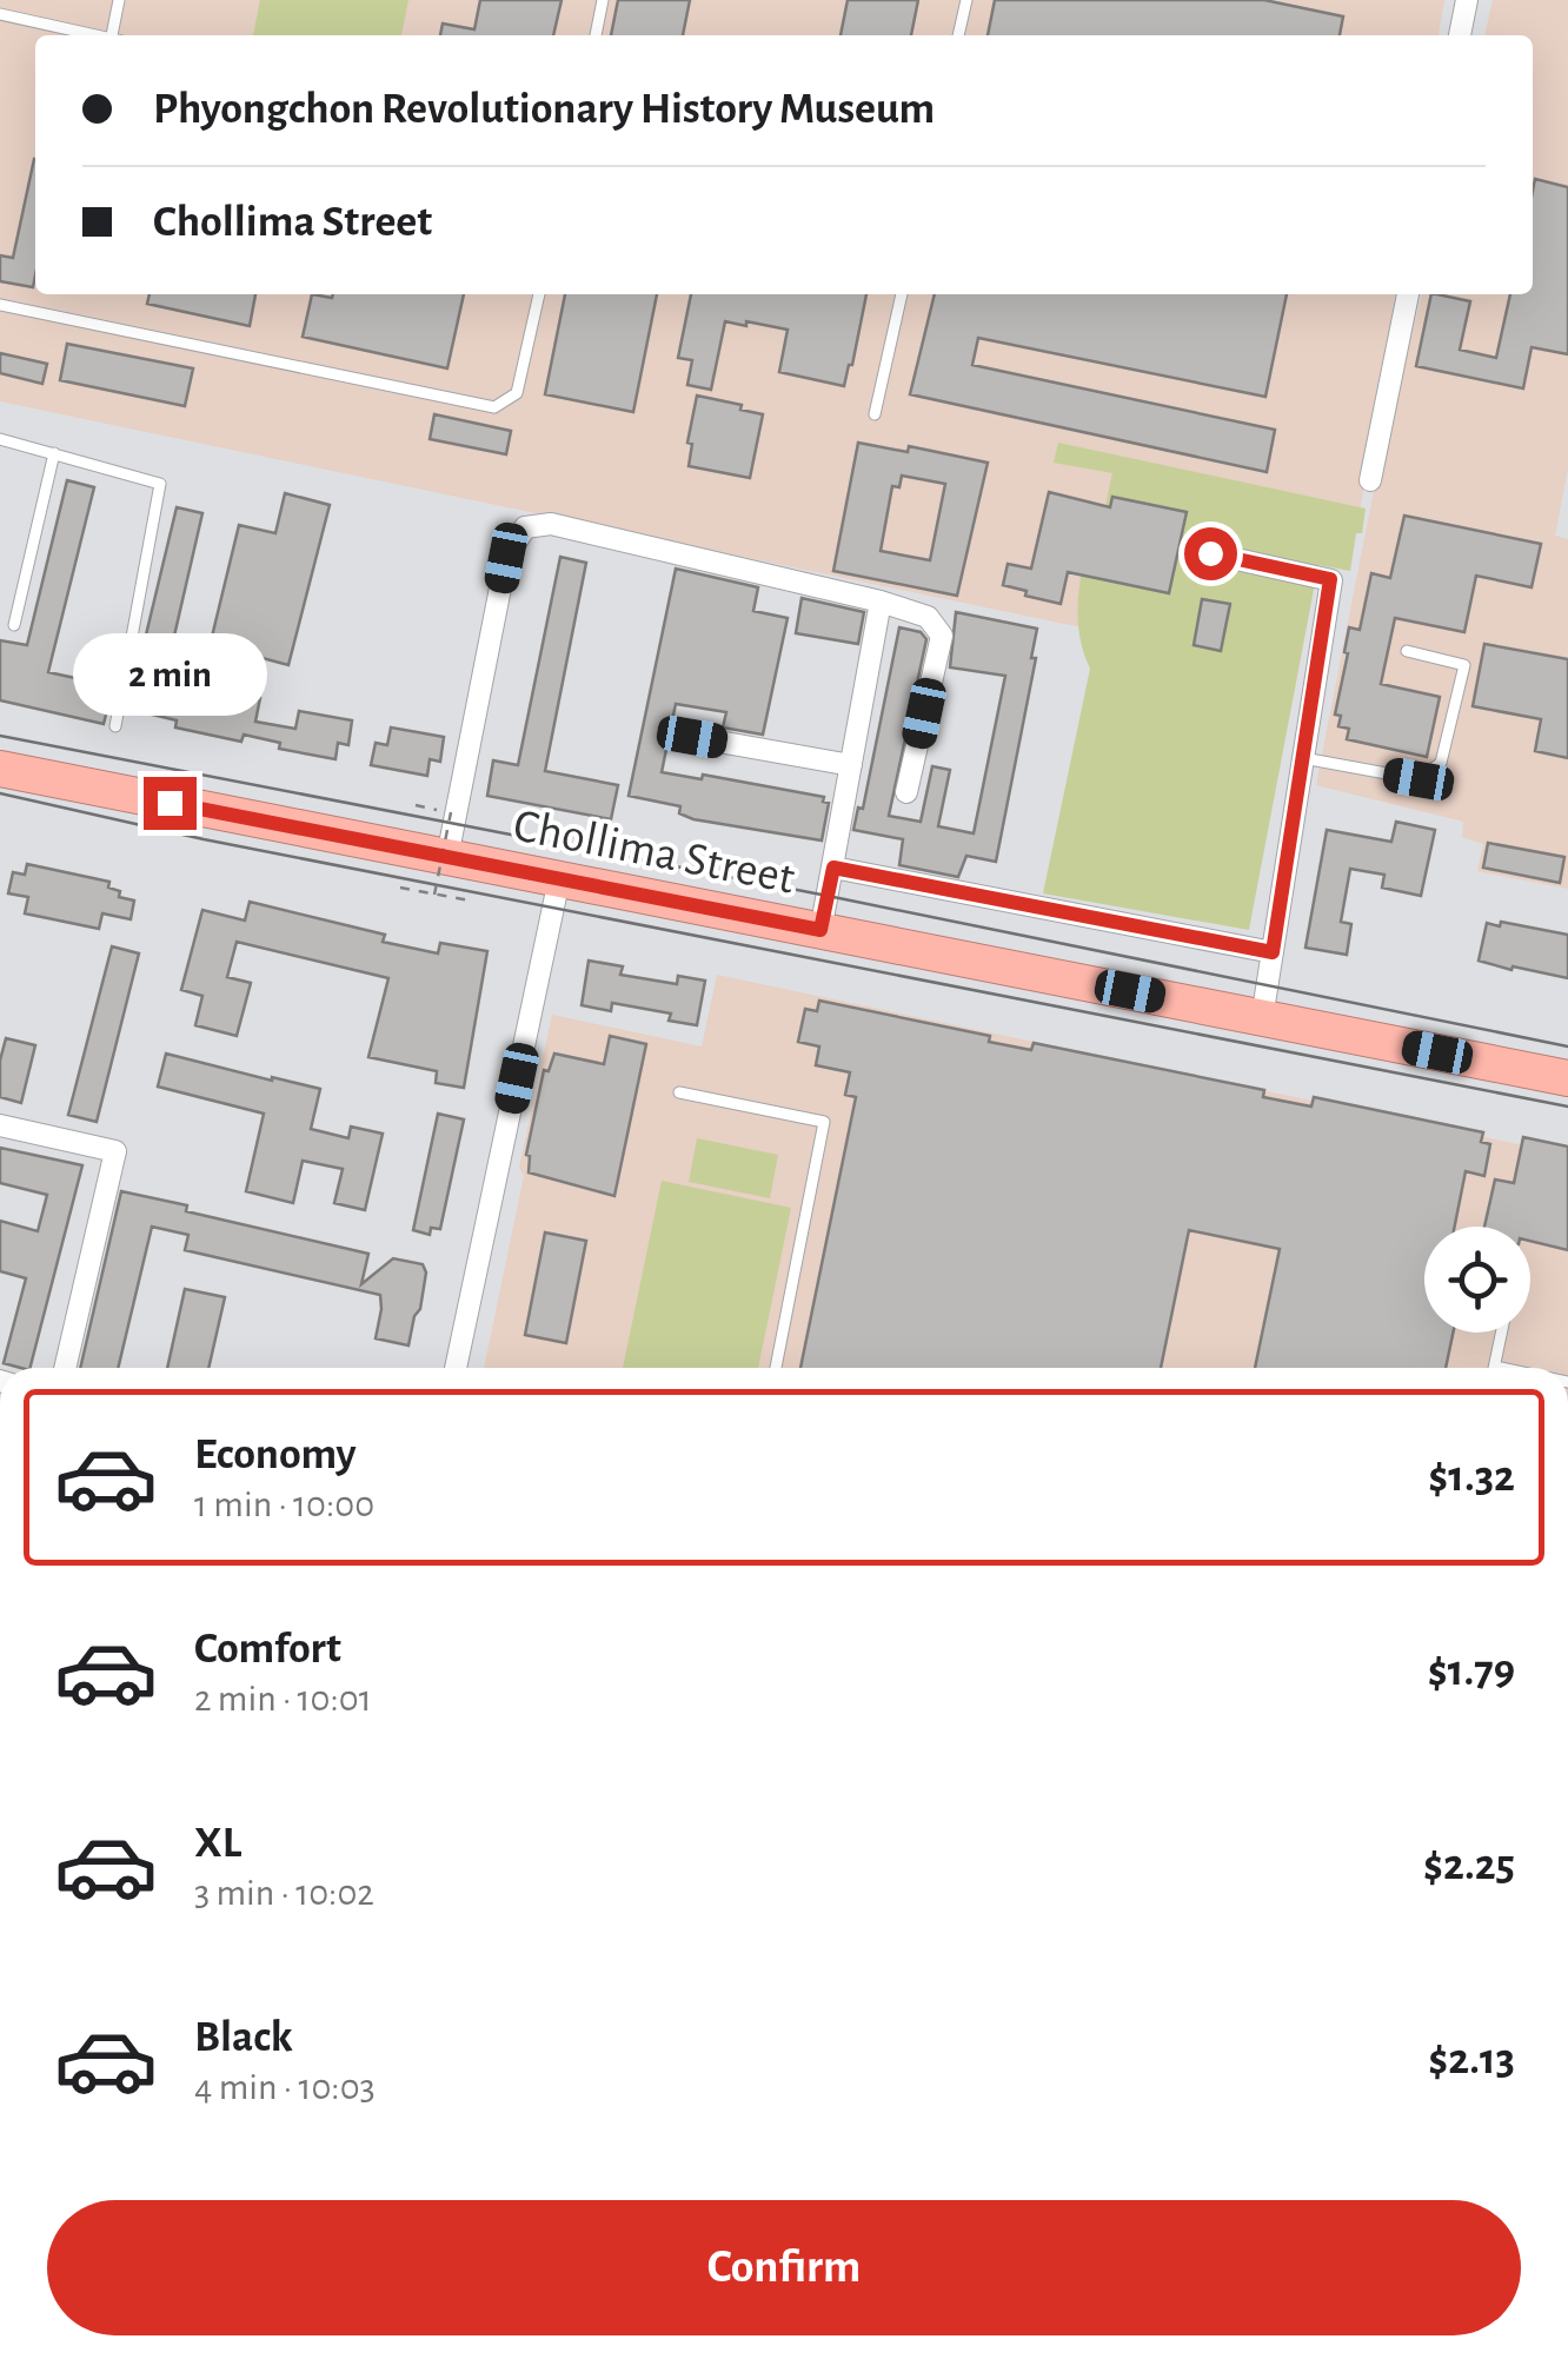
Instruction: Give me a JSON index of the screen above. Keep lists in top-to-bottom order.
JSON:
{
  "streets": {
    "highway": ["Chollima Street"]
  },
  "page": {
    "banner": ["Phyongchon Revolutionary History Museum", "Chollima Street"],
    "bubble": "2 min",
    "list": [
      {
        "name": "Economy",
        "note": "1 min · 10:00",
        "value": "$1.32"
      },
      {
        "name": "Comfort",
        "note": "2 min · 10:01",
        "value": "$1.79"
      },
      {
        "name": "XL",
        "note": "3 min · 10:02",
        "value": "$2.25"
      },
      {
        "name": "Black",
        "note": "4 min · 10:03",
        "value": "$2.13"
      }
    ],
    "buttons": "Confirm"
  }
}
